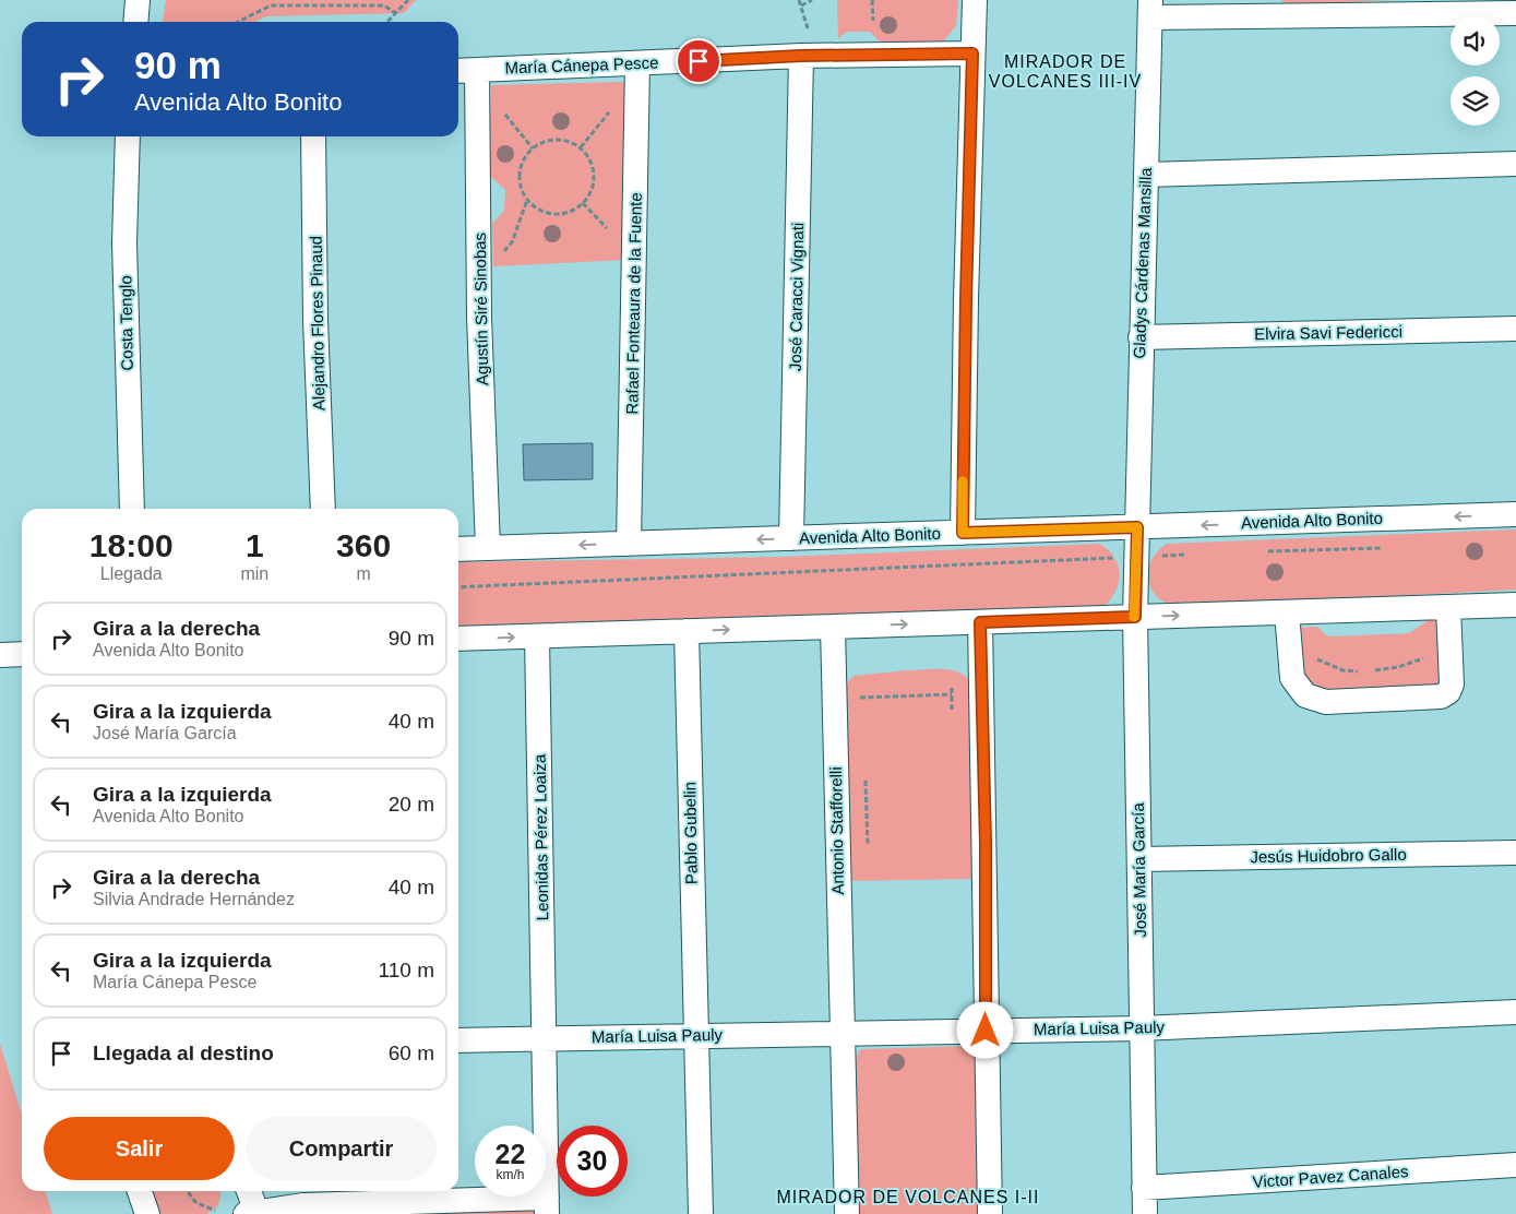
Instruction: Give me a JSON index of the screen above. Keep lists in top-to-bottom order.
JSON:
{
  "streets": {
    "street": [
      "María Cánepa Pesce",
      "Gladys Cárdenas Mansilla",
      "José Caracci Vignati",
      "Rafael Fonteaura de la Fuente",
      "Agustín Siré Sinobas",
      "Costa Tenglo",
      "Alejandro Flores Pinaud",
      "Elvira Savi Federicci",
      "Avenida Alto Bonito",
      "Antonio Stafforelli",
      "Pablo Gubelin",
      "Leonidas Pérez Loaiza",
      "Jesús Huidobro Gallo",
      "José María García",
      "María Luisa Pauly",
      "Victor Pavez Canales"
    ]
  },
  "crossings": [
    ["María Cánepa Pesce", "José Caracci Vignati"],
    ["María Cánepa Pesce", "Rafael Fonteaura de la Fuente"],
    ["María Cánepa Pesce", "Agustín Siré Sinobas"],
    ["Gladys Cárdenas Mansilla", "Elvira Savi Federicci"],
    ["Gladys Cárdenas Mansilla", "Avenida Alto Bonito"],
    ["Gladys Cárdenas Mansilla", "José María García"],
    ["José Caracci Vignati", "Avenida Alto Bonito"],
    ["Rafael Fonteaura de la Fuente", "Avenida Alto Bonito"],
    ["Agustín Siré Sinobas", "Avenida Alto Bonito"],
    ["Avenida Alto Bonito", "José María García"],
    ["Antonio Stafforelli", "María Luisa Pauly"],
    ["Pablo Gubelin", "María Luisa Pauly"],
    ["Leonidas Pérez Loaiza", "María Luisa Pauly"],
    ["Jesús Huidobro Gallo", "José María García"],
    ["José María García", "María Luisa Pauly"],
    ["José María García", "Victor Pavez Canales"]
  ],
  "districts": ["MIRADOR DE VOLCANES III-IV", "MIRADOR DE VOLCANES I-II"],
  "page": {
    "turn": ["90 m", "Avenida Alto Bonito"],
    "eta": [
      "18:00",
      "Llegada",
      "1",
      "min",
      "360",
      "m"
    ],
    "list": [
      {
        "name": "Gira a la derecha",
        "note": "Avenida Alto Bonito",
        "value": "90 m"
      },
      {
        "name": "Gira a la izquierda",
        "note": "José María García",
        "value": "40 m"
      },
      {
        "name": "Gira a la izquierda",
        "note": "Avenida Alto Bonito",
        "value": "20 m"
      },
      {
        "name": "Gira a la derecha",
        "note": "Silvia Andrade Hernández",
        "value": "40 m"
      },
      {
        "name": "Gira a la izquierda",
        "note": "María Cánepa Pesce",
        "value": "110 m"
      },
      {
        "name": "Llegada al destino",
        "value": "60 m"
      }
    ],
    "buttons": ["Salir", "Compartir"],
    "speed": "22 km/h",
    "limit": "30"
  }
}
